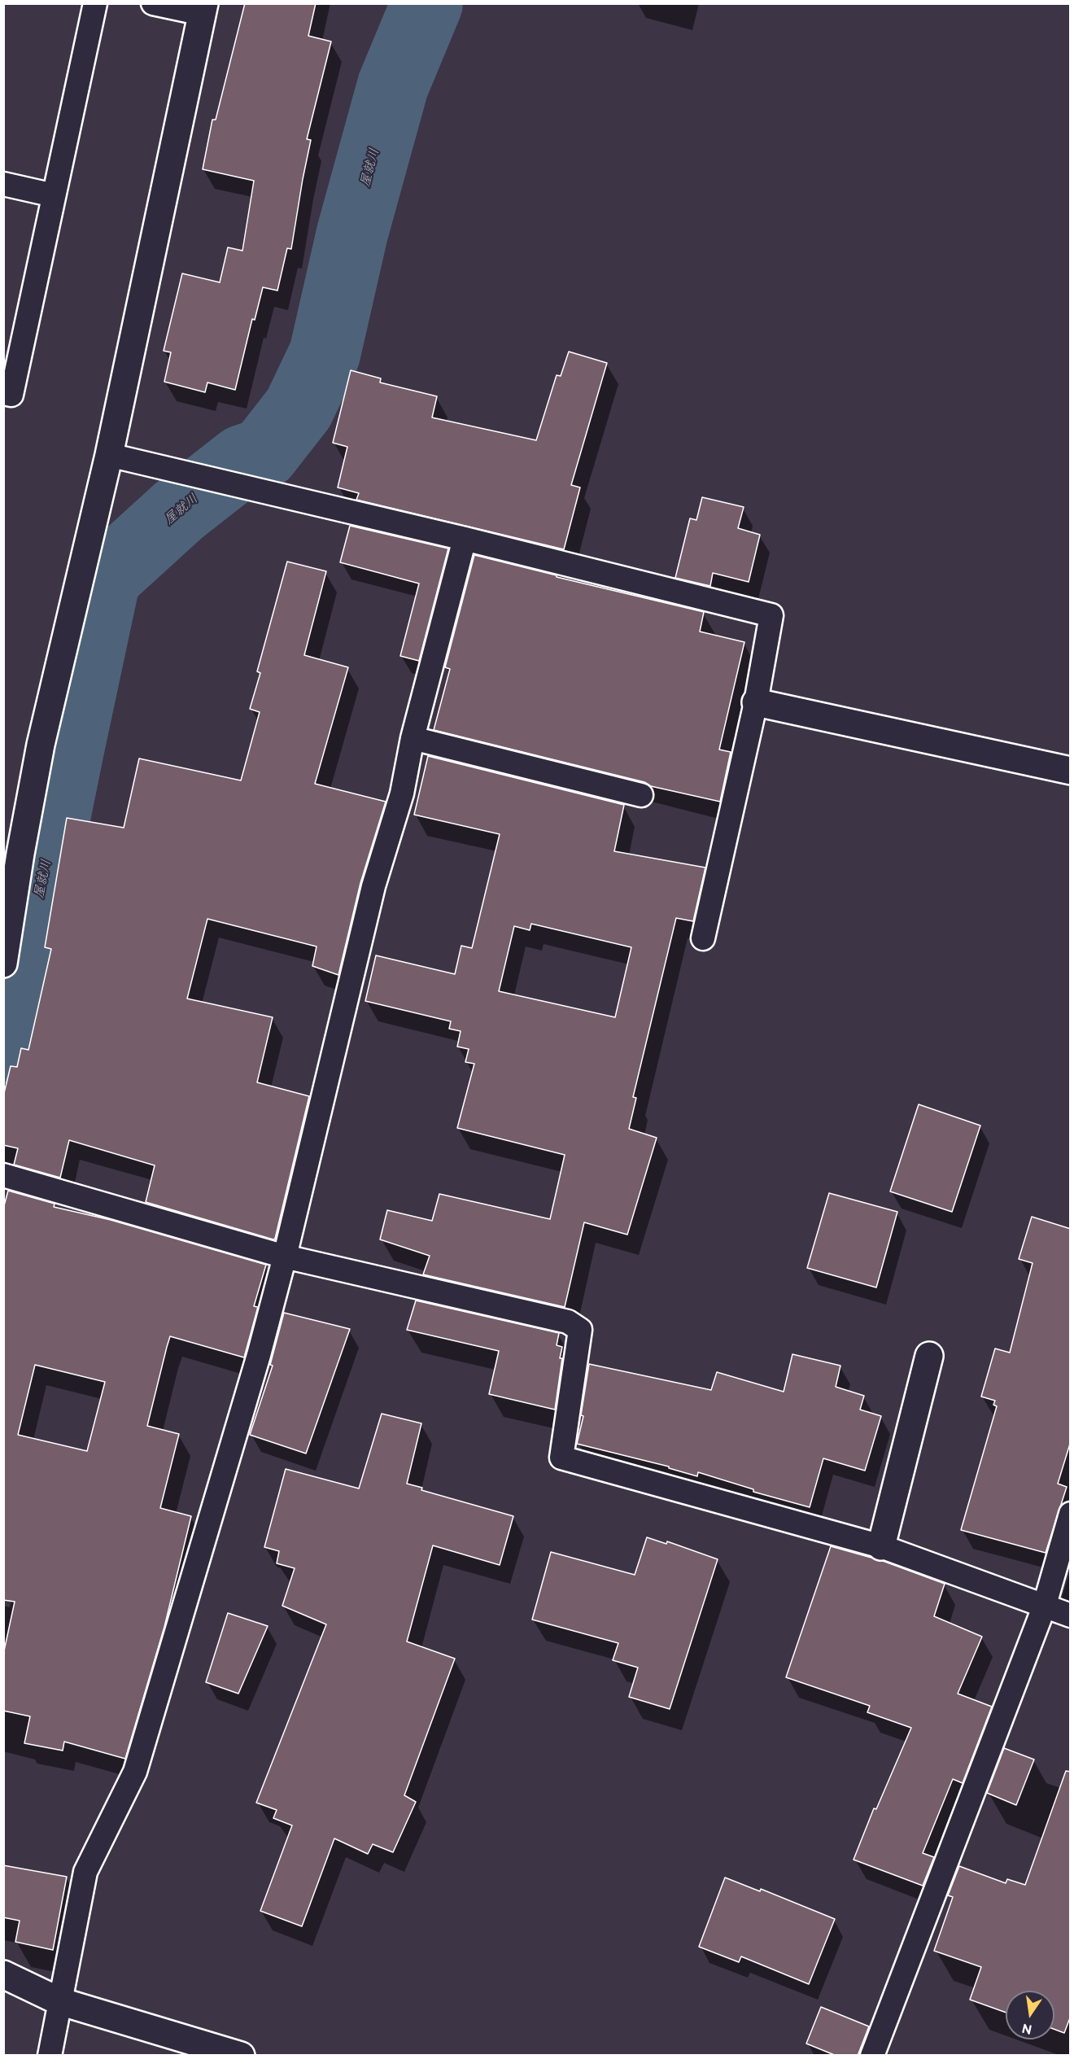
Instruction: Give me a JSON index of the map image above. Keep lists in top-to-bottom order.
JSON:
{
  "water": ["屋就川"],
  "north": "bottom"
}
